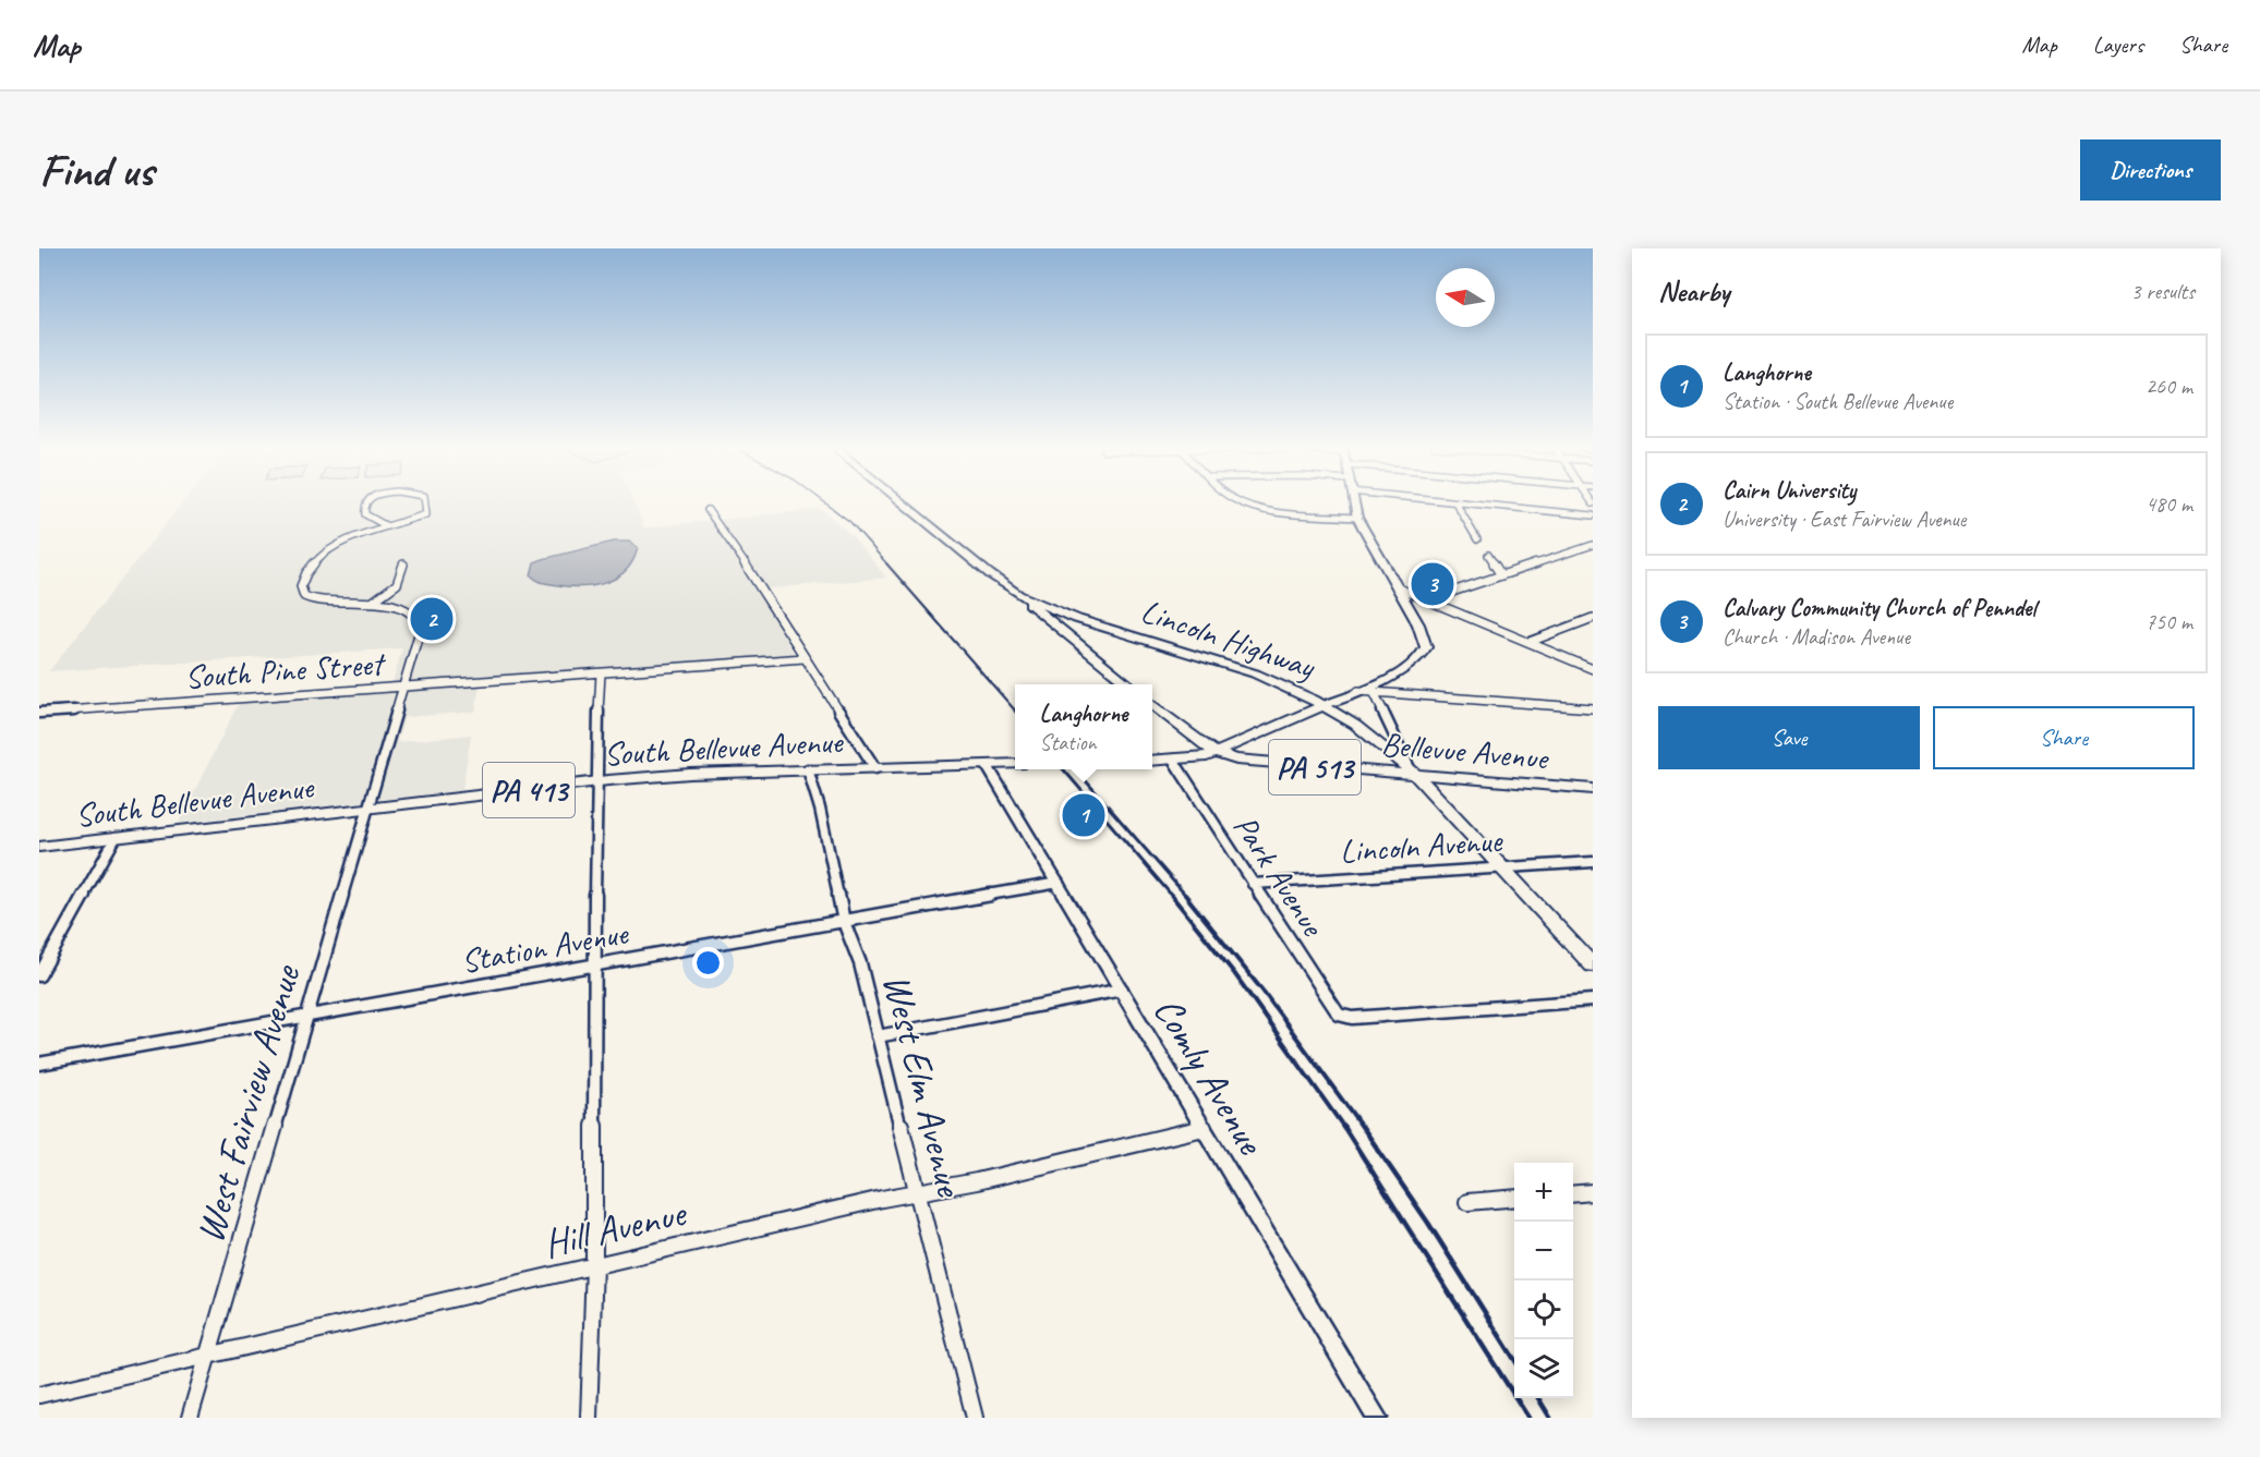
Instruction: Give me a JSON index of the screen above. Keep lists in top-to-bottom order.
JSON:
{
  "streets": {
    "main road": [
      "Lincoln Highway",
      "South Bellevue Avenue",
      "Bellevue Avenue",
      "PA 513",
      "PA 413"
    ],
    "street": [
      "South Pine Street",
      "Lincoln Avenue",
      "Park Avenue",
      "Station Avenue",
      "Comly Avenue",
      "West Elm Avenue",
      "West Fairview Avenue",
      "Hill Avenue"
    ]
  },
  "crossings": [
    ["Lincoln Highway", "Bellevue Avenue"],
    ["Lincoln Highway", "Lincoln Avenue"],
    ["South Pine Street", "West Fairview Avenue"],
    ["South Bellevue Avenue", "Comly Avenue"],
    ["South Bellevue Avenue", "West Elm Avenue"],
    ["South Bellevue Avenue", "West Fairview Avenue"],
    ["Lincoln Avenue", "Park Avenue"],
    ["Station Avenue", "Comly Avenue"],
    ["Station Avenue", "West Elm Avenue"],
    ["Station Avenue", "West Fairview Avenue"],
    ["Comly Avenue", "Hill Avenue"],
    ["West Elm Avenue", "Hill Avenue"],
    ["West Fairview Avenue", "Hill Avenue"]
  ],
  "north": "left",
  "page": {
    "header": "Map",
    "nav": ["Map", "Layers", "Share"],
    "buttons": [
      "Directions",
      ["Save", "Share"]
    ],
    "title": "Find us",
    "heading": ["Nearby", "3 results"],
    "list": [
      {
        "mark": "1",
        "name": "Langhorne",
        "note": "Station · South Bellevue Avenue",
        "value": "260 m"
      },
      {
        "mark": "2",
        "name": "Cairn University",
        "note": "University · East Fairview Avenue",
        "value": "480 m"
      },
      {
        "mark": "3",
        "name": "Calvary Community Church of Penndel",
        "note": "Church · Madison Avenue",
        "value": "750 m"
      }
    ],
    "pins": ["3", "2", "1"],
    "popup": ["Langhorne", "Station"],
    "map_buttons": ["+", "−"]
  }
}
